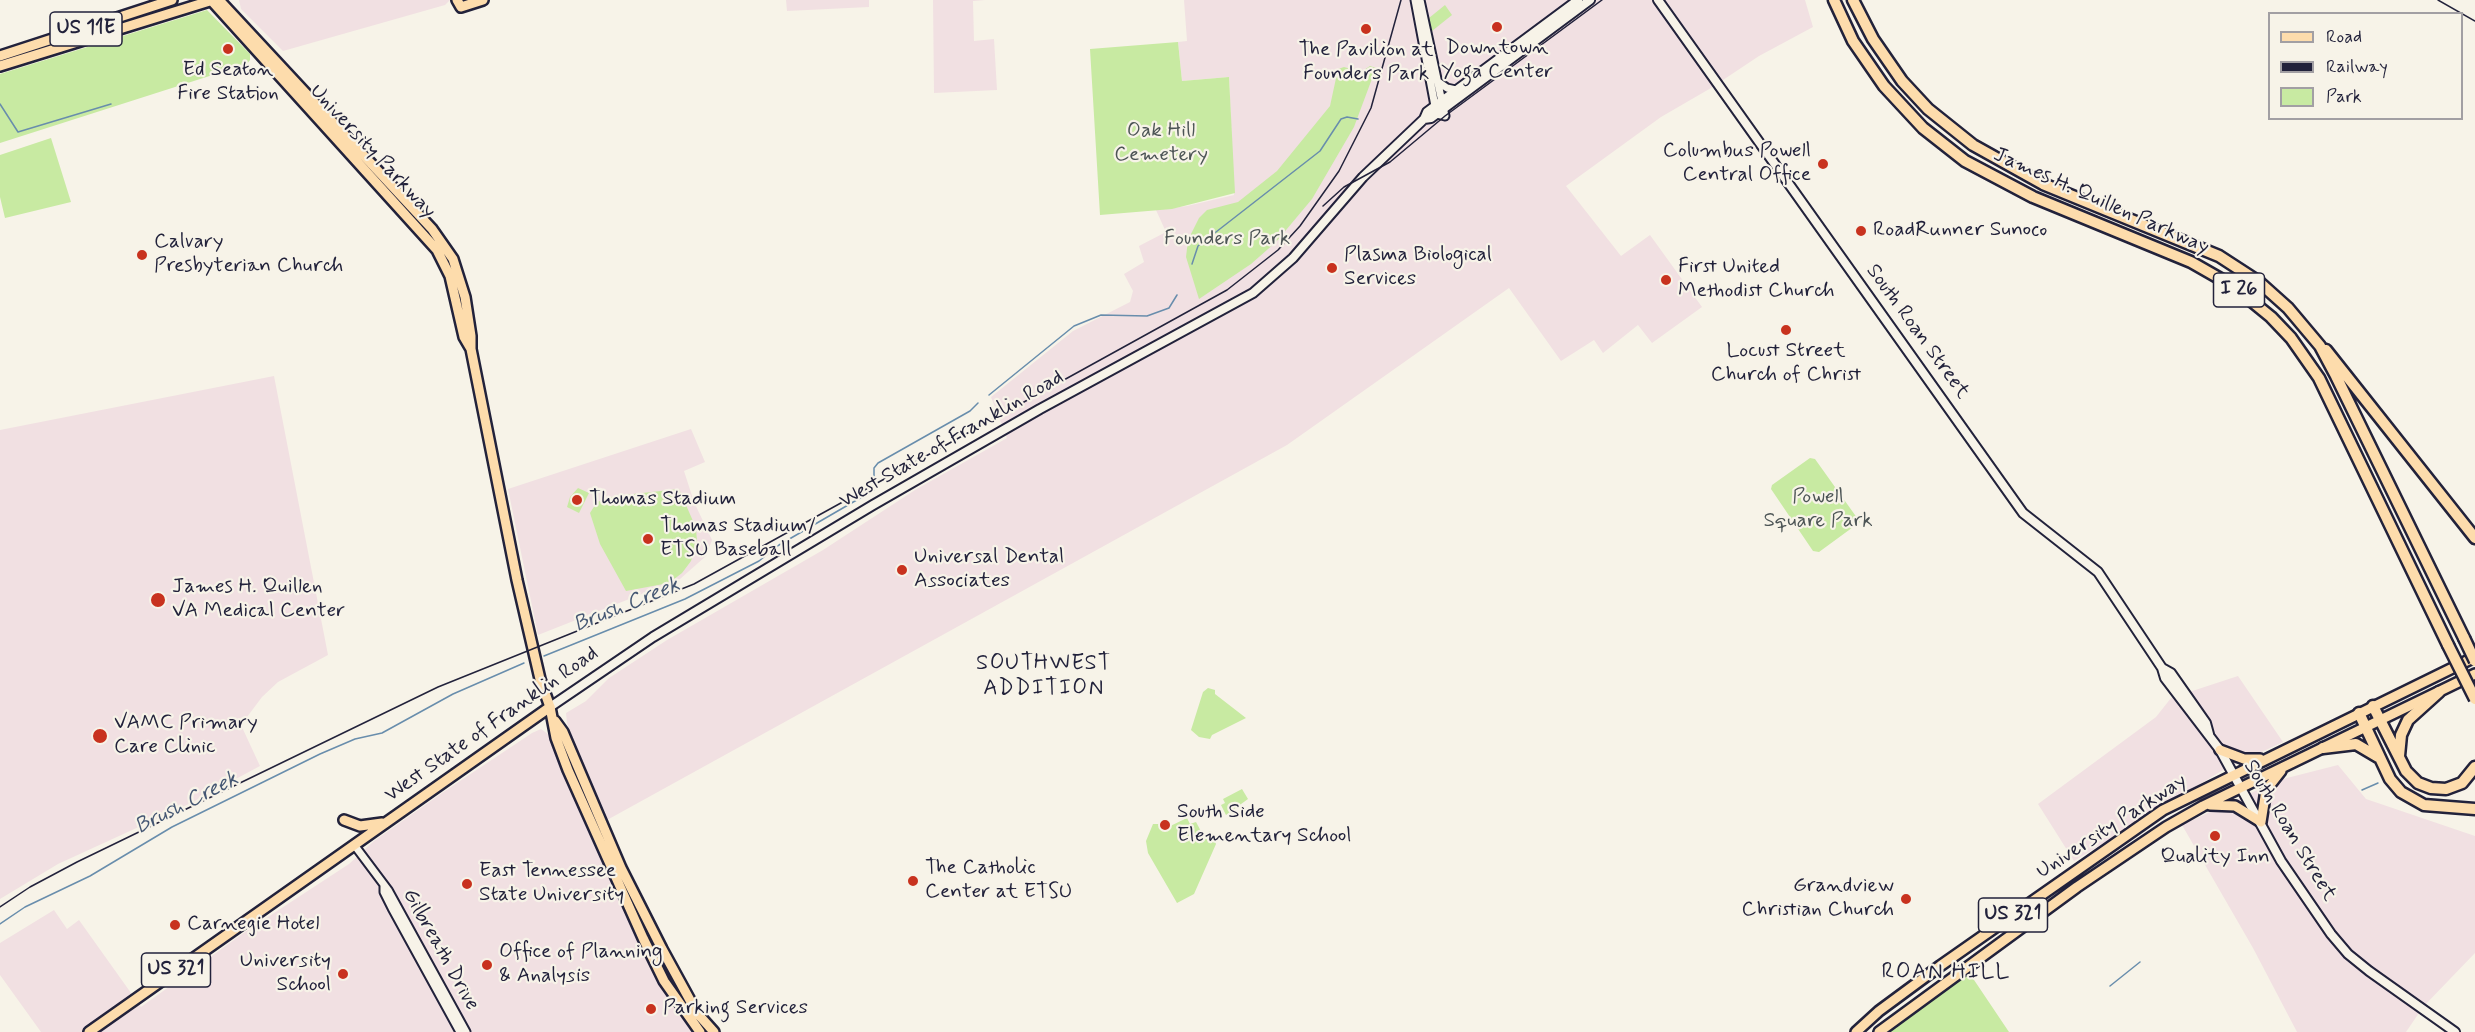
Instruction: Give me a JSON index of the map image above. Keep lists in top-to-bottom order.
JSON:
{
  "streets": {
    "highway": ["James H. Quillen Parkway", "I 26"],
    "main road": [
      "US 11E",
      "University Parkway",
      "South Roan Street",
      "West State of Franklin Road",
      "US 321"
    ],
    "street": ["Gilbreath Drive"]
  },
  "crossings": [
    ["US 11E", "University Parkway"],
    ["University Parkway", "James H. Quillen Parkway"],
    ["University Parkway", "South Roan Street"],
    ["University Parkway", "West State of Franklin Road"],
    ["West State of Franklin Road", "Gilbreath Drive"]
  ],
  "districts": ["SOUTHWEST ADDITION", "ROAN HILL"],
  "water": ["Brush Creek"],
  "parks": ["Oak Hill Cemetery", "Founders Park", "Powell Square Park"],
  "places": [
    "Downtown Yoga Center",
    "The Pavilion at Founders Park",
    "Ed Seaton Fire Station",
    "Columbus Powell Central Office",
    "RoadRunner Sunoco",
    "Calvary Presbyterian Church",
    "Plasma Biological Services",
    "First United Methodist Church",
    "Locust Street Church of Christ",
    "Thomas Stadium",
    "Thomas Stadium/ ETSU Baseball",
    "Universal Dental Associates",
    "James H. Quillen VA Medical Center",
    "VAMC Primary Care Clinic",
    "South Side Elementary School",
    "Quality Inn",
    "The Catholic Center at ETSU",
    "East Tennessee State University",
    "Grandview Christian Church",
    "Carnegie Hotel",
    "Office of Planning & Analysis",
    "University School",
    "Parking Services"
  ],
  "legend": ["Road", "Railway", "Park"]
}
